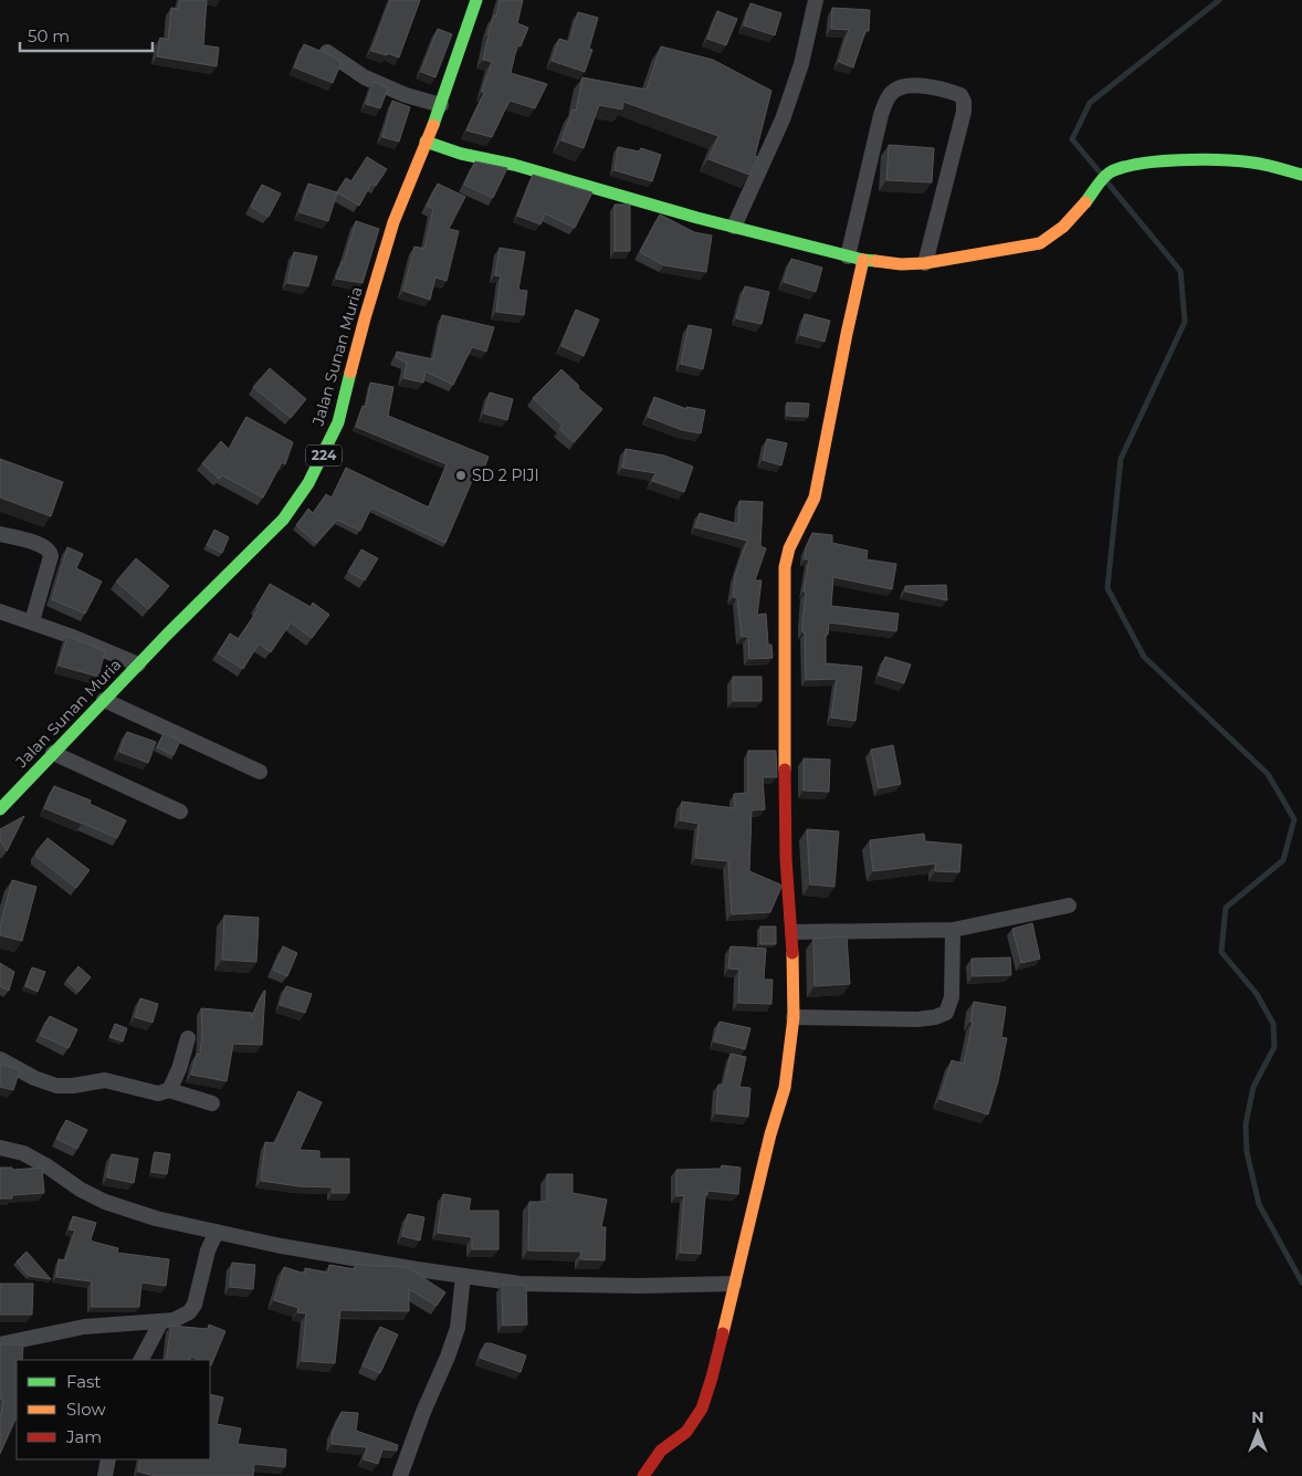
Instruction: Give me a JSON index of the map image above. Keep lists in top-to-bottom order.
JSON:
{
  "streets": {
    "street": ["Jalan Sunan Muria", "224"]
  },
  "places": ["SD 2 PIJI"],
  "legend": ["Fast", "Slow", "Jam"],
  "scale_bar": "50 m",
  "north": "top"
}
